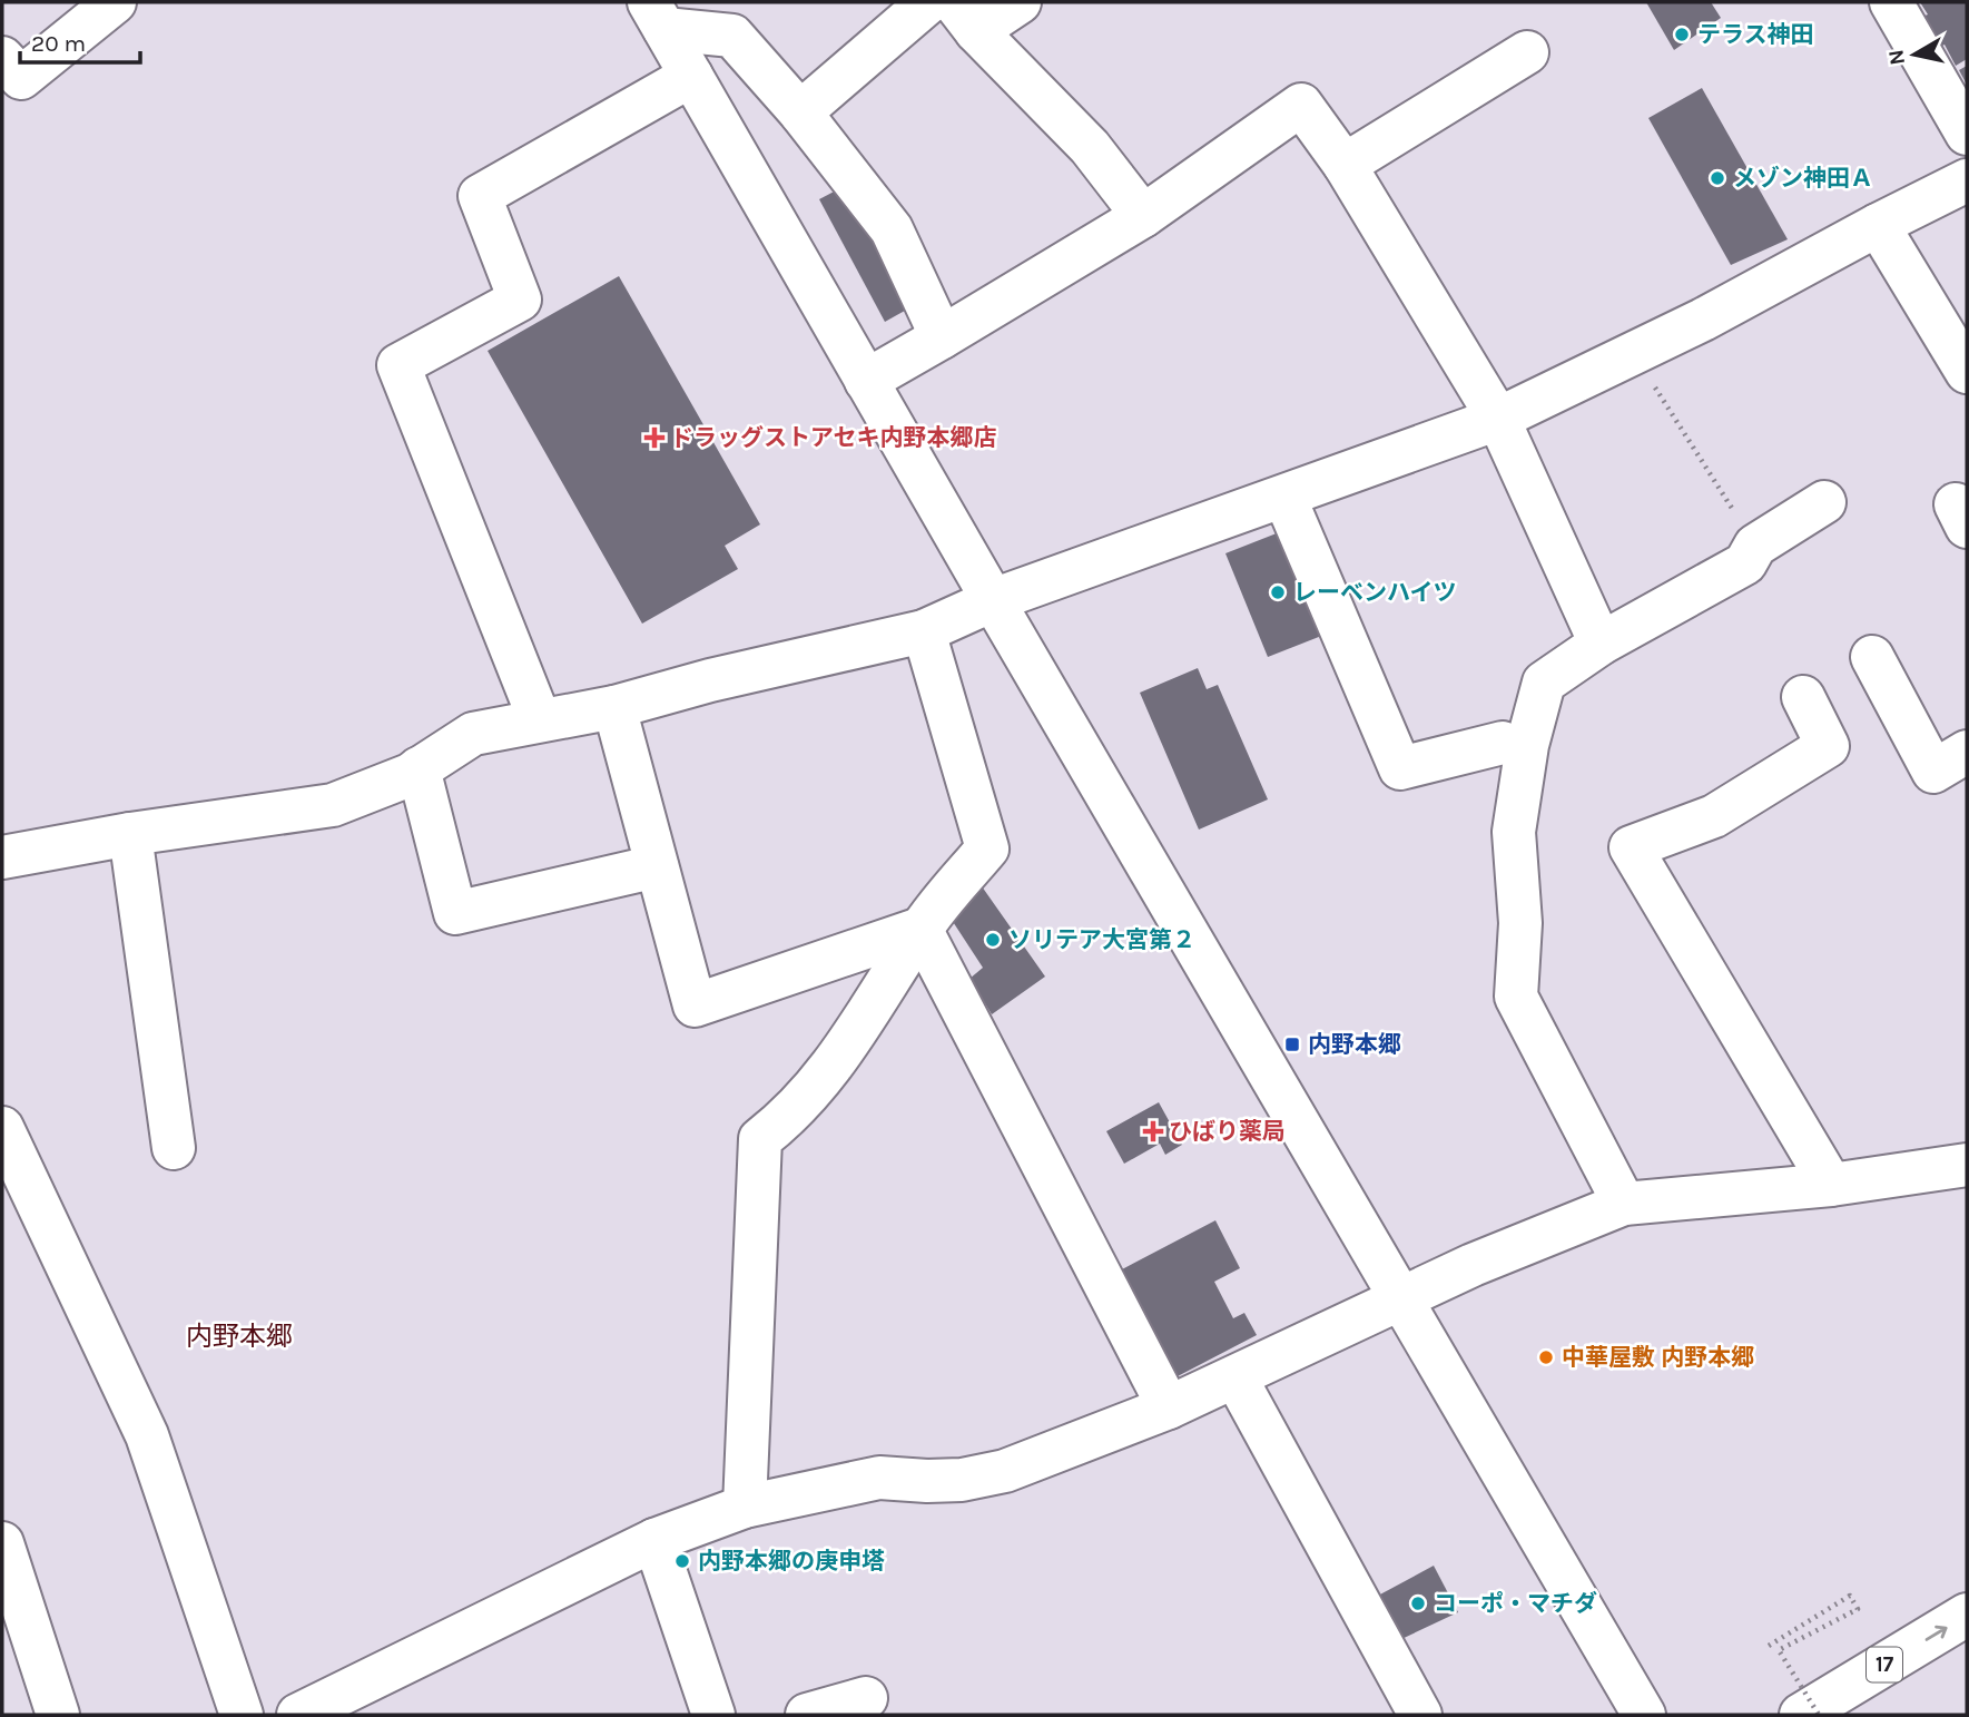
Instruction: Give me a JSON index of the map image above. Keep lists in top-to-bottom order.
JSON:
{
  "streets": {
    "main road": ["17"]
  },
  "districts": ["内野本郷"],
  "places": {
    "other": [
      "テラス神田",
      "メゾン神田Ａ",
      "レーベンハイツ",
      "ソリテア大宮第２",
      "中華屋敷 内野本郷",
      "内野本郷の庚申塔",
      "コーポ・マチダ"
    ],
    "health": ["ドラッグストアセキ内野本郷店", "ひばり薬局"],
    "transit": ["内野本郷"]
  },
  "scale_bar": "20 m",
  "north": "left"
}
